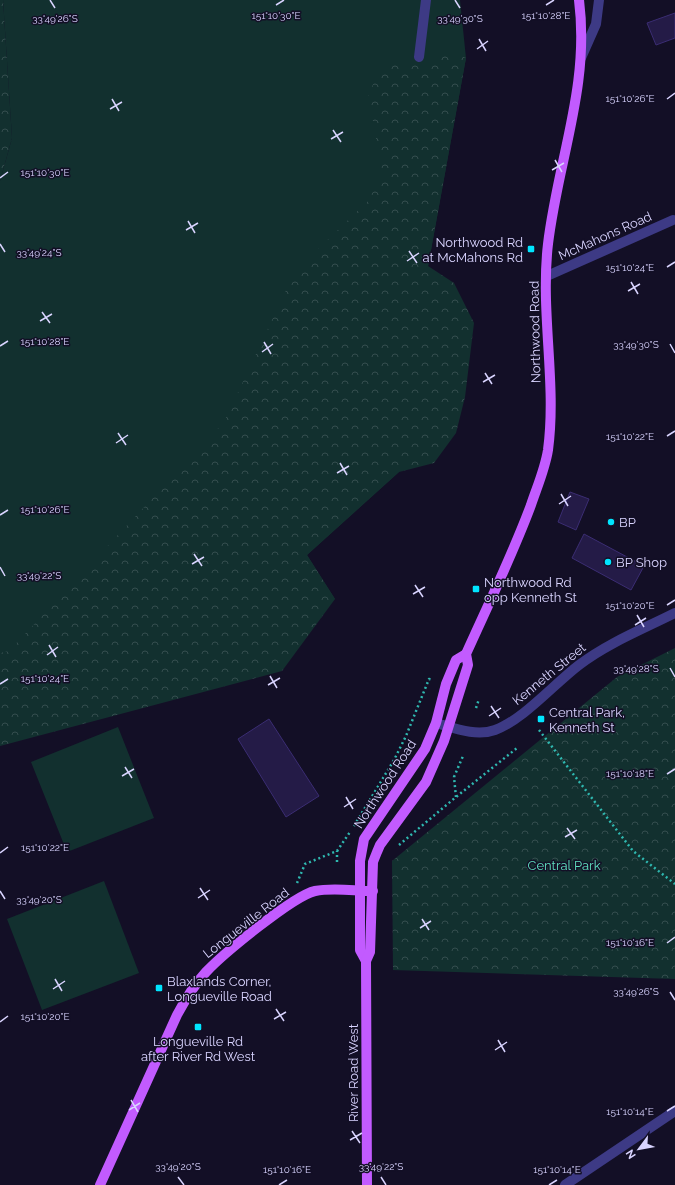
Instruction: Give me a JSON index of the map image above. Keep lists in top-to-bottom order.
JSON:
{
  "streets": {
    "main road": ["Northwood Road", "Longueville Road", "River Road West"],
    "street": ["McMahons Road", "Kenneth Street"]
  },
  "crossings": [
    ["McMahons Road", "Northwood Road"],
    ["Northwood Road", "Kenneth Street"],
    ["Northwood Road", "Longueville Road"],
    ["Northwood Road", "River Road West"],
    ["Longueville Road", "River Road West"]
  ],
  "parks": ["Central Park"],
  "places": {
    "transit": [
      "Northwood Rd at McMahons Rd",
      "Northwood Rd opp Kenneth St",
      "Central Park, Kenneth St",
      "Blaxlands Corner, Longueville Road",
      "Longueville Rd after River Rd West"
    ],
    "other": ["BP", "BP Shop"]
  },
  "north": "bottom left",
  "coordinates": [
    "151°10'30\"E",
    "151°10'28\"E",
    "33°49'26\"S",
    "33°49'30\"S",
    "151°10'26\"E",
    "33°49'24\"S",
    "151°10'24\"E",
    "151°10'22\"E",
    "33°49'22\"S",
    "151°10'20\"E",
    "33°49'28\"S",
    "151°10'18\"E",
    "33°49'20\"S",
    "151°10'16\"E",
    "151°10'14\"E"
  ]
}
